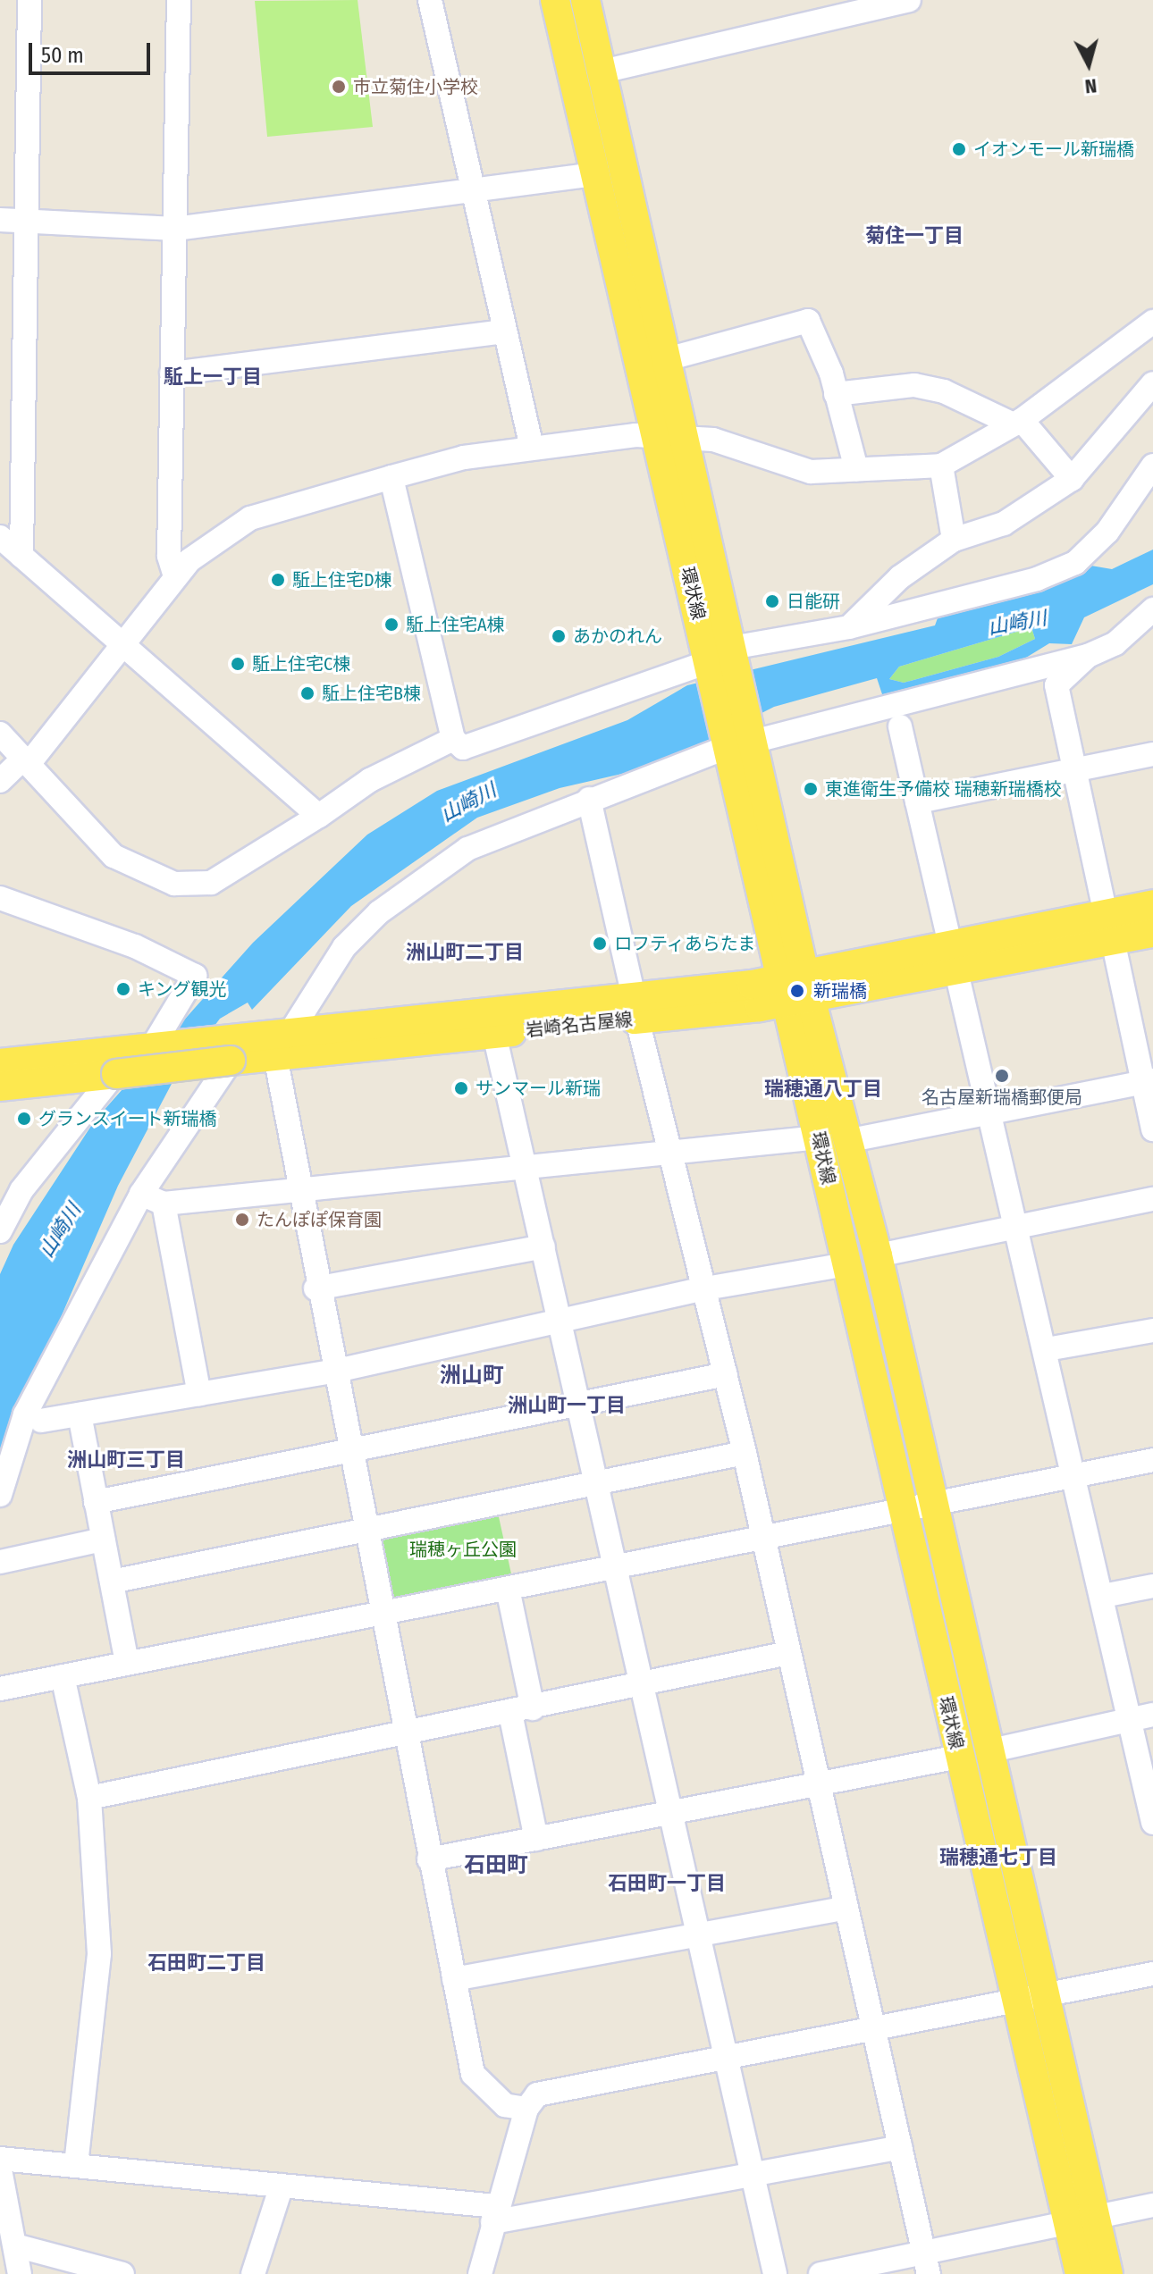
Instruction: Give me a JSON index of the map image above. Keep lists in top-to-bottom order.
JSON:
{
  "streets": {
    "main road": ["環状線", "岩崎名古屋線"]
  },
  "crossings": [
    ["環状線", "岩崎名古屋線"]
  ],
  "districts": [
    "菊住一丁目",
    "駈上一丁目",
    "洲山町二丁目",
    "瑞穂通八丁目",
    "洲山町",
    "洲山町一丁目",
    "洲山町三丁目",
    "瑞穂通七丁目",
    "石田町",
    "石田町一丁目",
    "石田町二丁目"
  ],
  "water": ["山崎川"],
  "parks": ["瑞穂ヶ丘公園"],
  "places": [
    "市立菊住小学校",
    "イオンモール新瑞橋",
    "駈上住宅D棟",
    "日能研",
    "駈上住宅A棟",
    "あかのれん",
    "駈上住宅C棟",
    "駈上住宅B棟",
    "東進衛生予備校 瑞穂新瑞橋校",
    "ロフティあらたま",
    "キング観光",
    "新瑞橋",
    "名古屋新瑞橋郵便局",
    "サンマール新瑞",
    "グランスイート新瑞橋",
    "たんぽぽ保育園"
  ],
  "scale_bar": "50 m",
  "north": "bottom"
}
